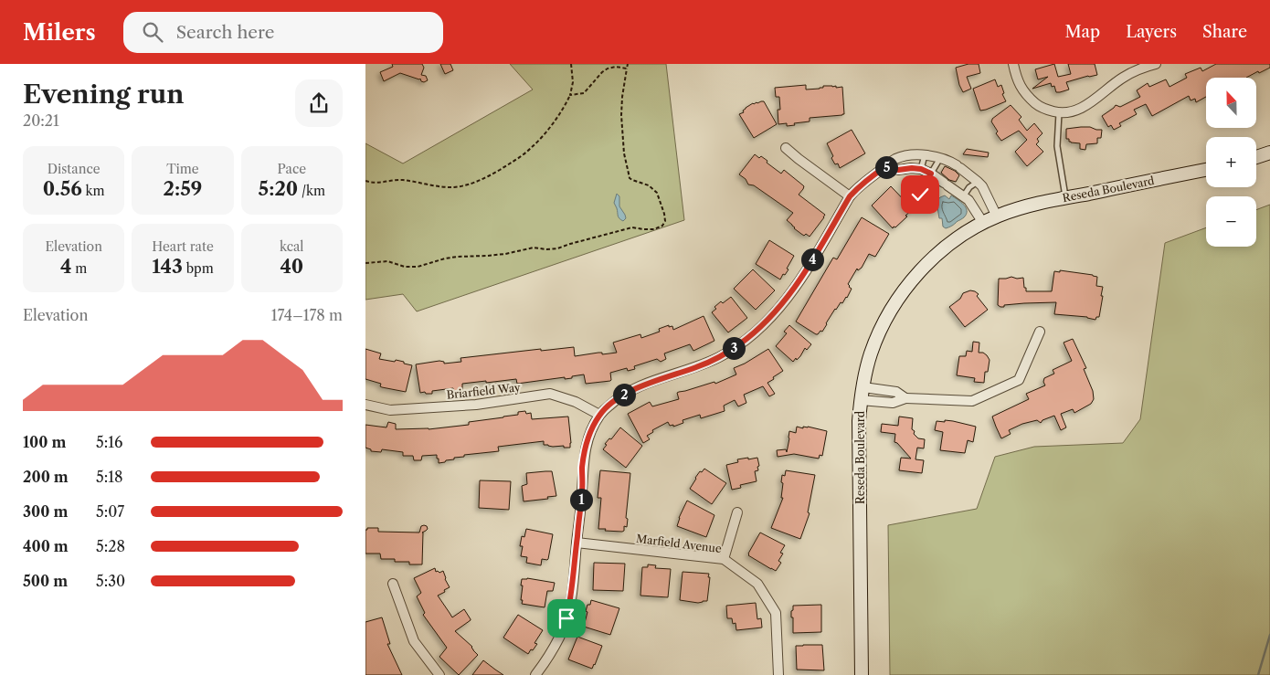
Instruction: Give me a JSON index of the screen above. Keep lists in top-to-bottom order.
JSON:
{
  "streets": {
    "main road": ["Reseda Boulevard"],
    "street": ["Briarfield Way", "Marfield Avenue"]
  },
  "north": "top",
  "page": {
    "header": "Milers",
    "search": "Search here",
    "nav": ["Map", "Layers", "Share"],
    "heading": ["Evening run", "20:21"],
    "map_buttons": ["+", "−"],
    "stats": [
      ["Distance", "0.56 km"],
      ["Time", "2:59"],
      ["Pace", "5:20 /km"],
      ["Elevation", "4 m"],
      ["Heart rate", "143 bpm"],
      ["kcal", "40"]
    ],
    "pins": [
      "5",
      "4",
      "3",
      "2",
      "1"
    ],
    "chart": ["Elevation", "174–178 m"],
    "list": [
      {
        "name": "100 m",
        "note": "5:16"
      },
      {
        "name": "200 m",
        "note": "5:18"
      },
      {
        "name": "300 m",
        "note": "5:07"
      },
      {
        "name": "400 m",
        "note": "5:28"
      },
      {
        "name": "500 m",
        "note": "5:30"
      }
    ]
  }
}
